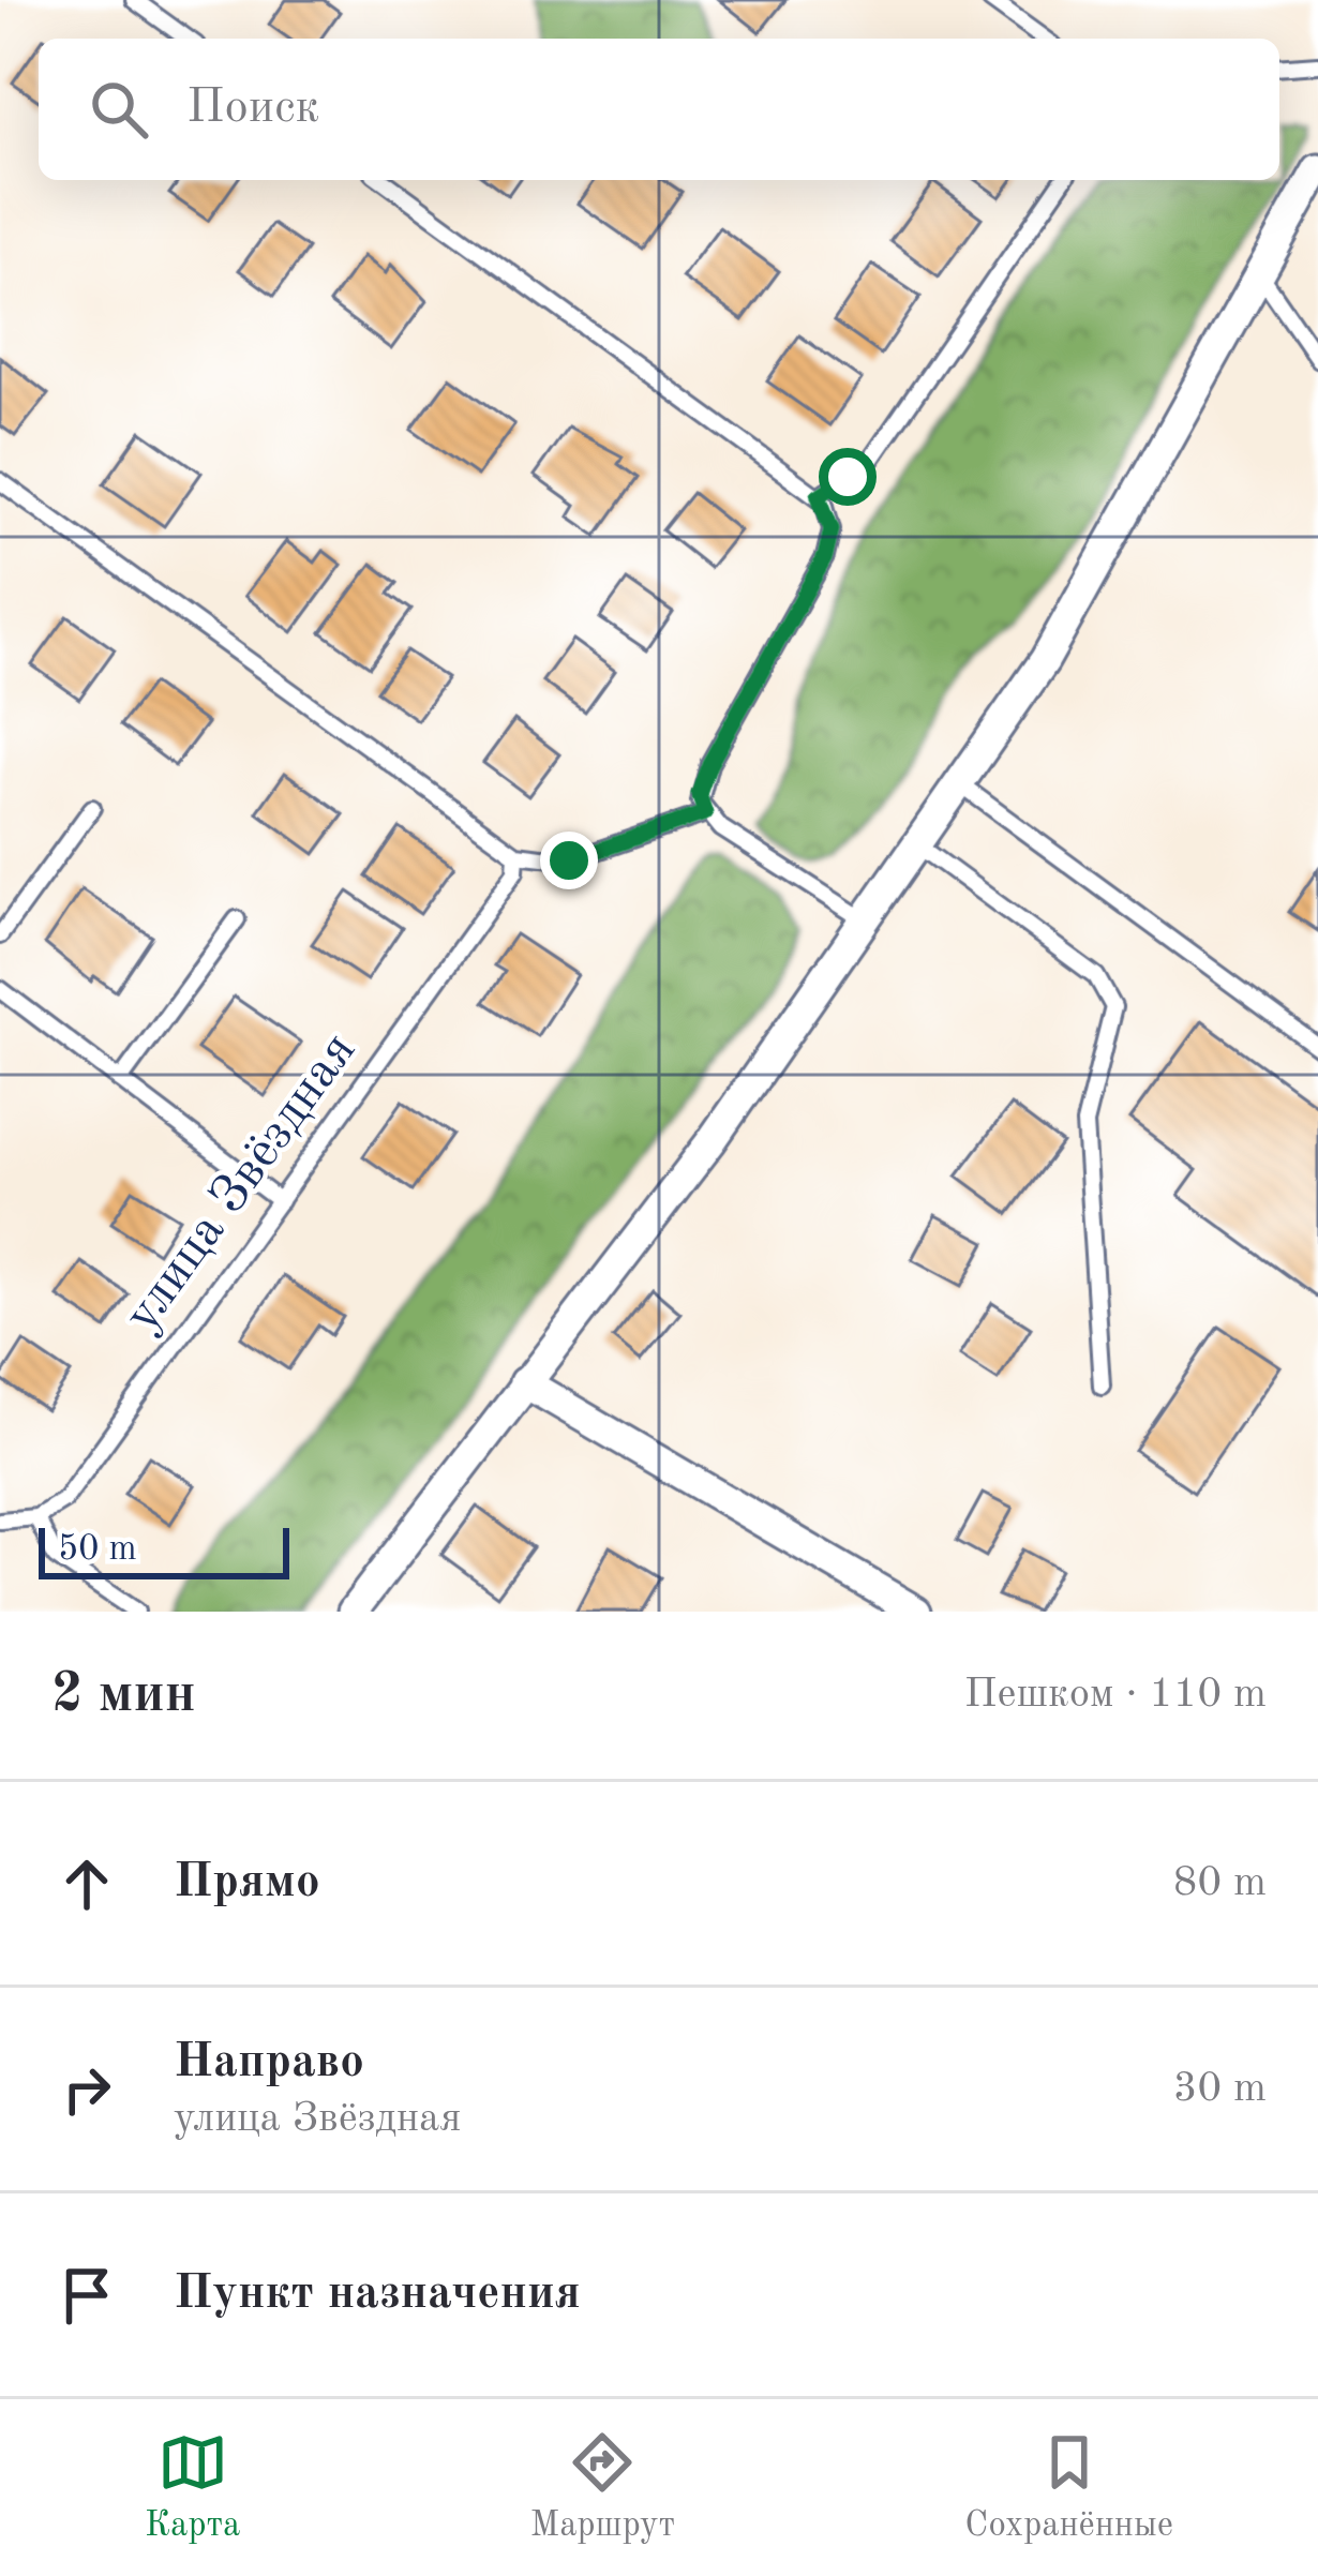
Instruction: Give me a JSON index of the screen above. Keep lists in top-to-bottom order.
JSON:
{
  "streets": {
    "lane": ["улица Звёздная"]
  },
  "scale_bar": "50 m",
  "page": {
    "search": "Поиск",
    "scale": "50 m",
    "heading": ["2 мин", "Пешком · 110 m"],
    "list": [
      ["Прямо", "80 m"],
      ["Направо", "улица Звёздная", "30 m"],
      "Пункт назначения"
    ],
    "nav": ["Карта", "Маршрут", "Сохранённые"]
  }
}
